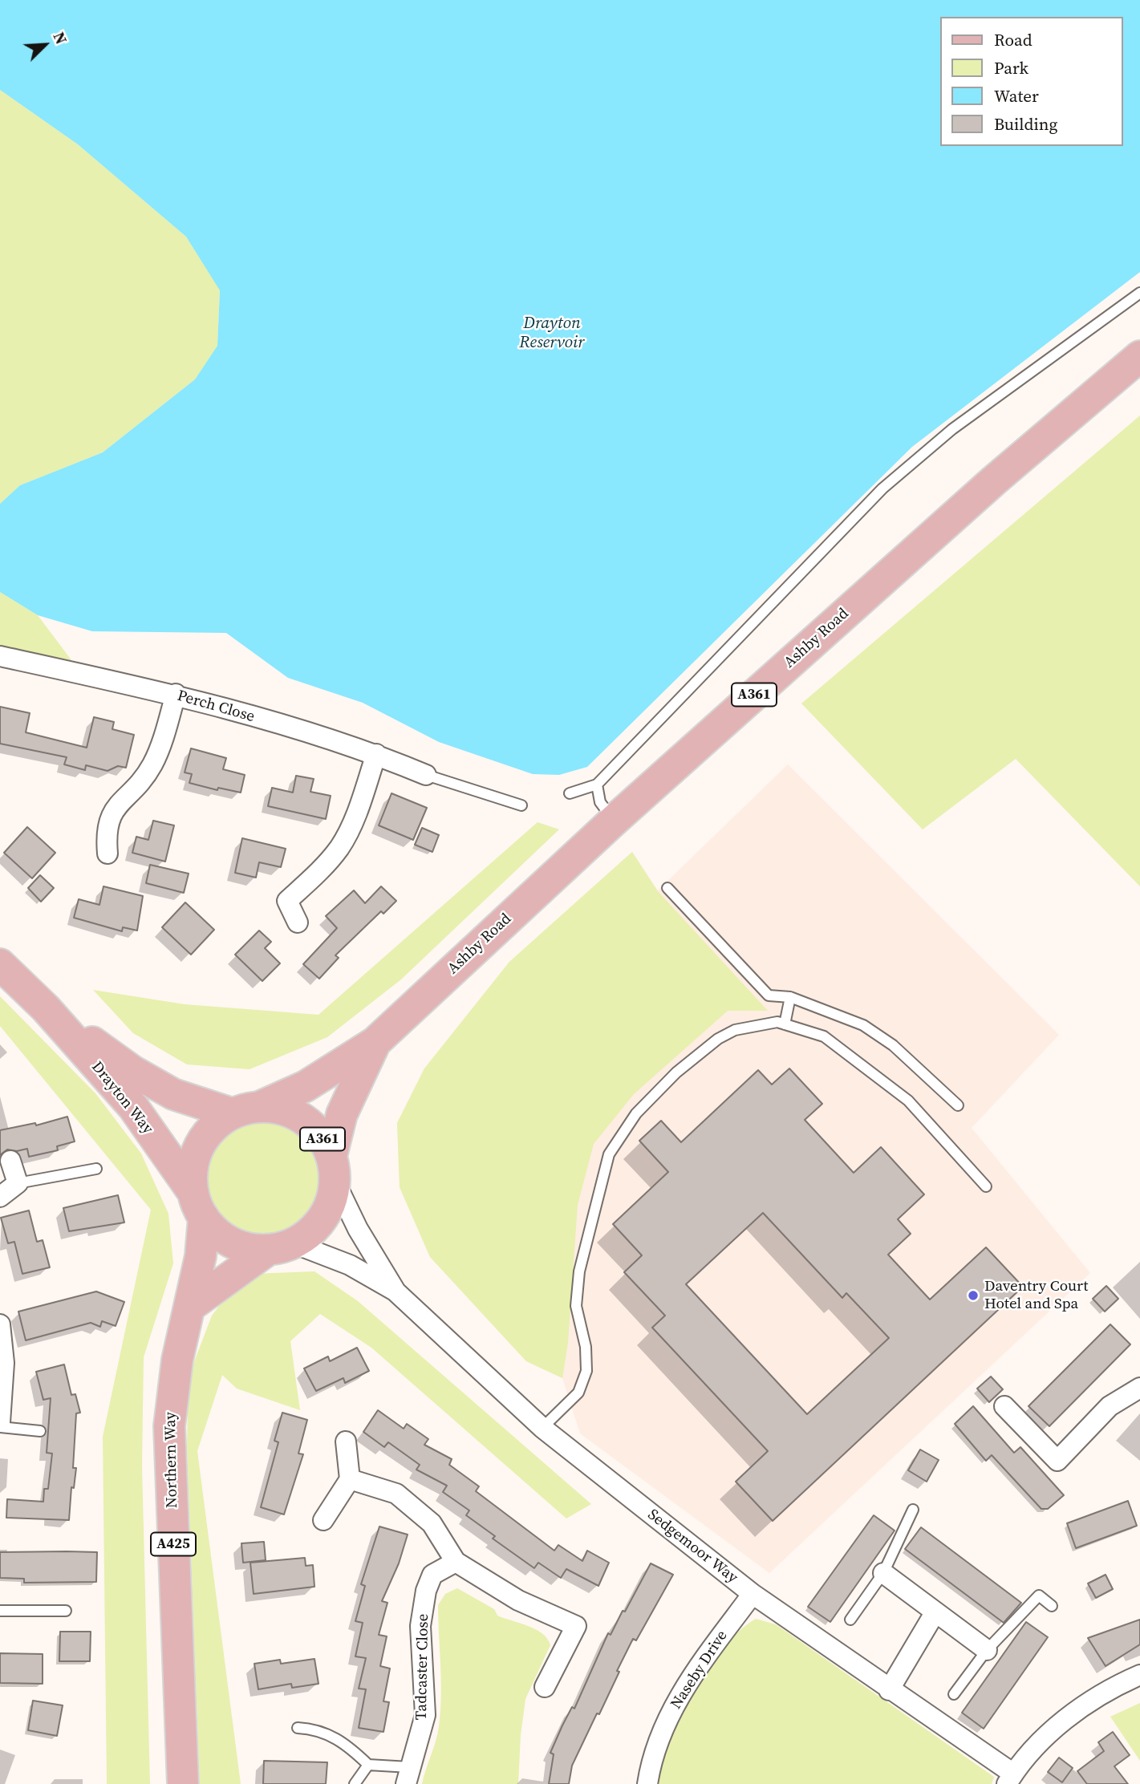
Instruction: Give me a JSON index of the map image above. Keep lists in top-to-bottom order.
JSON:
{
  "streets": {
    "main road": [
      "Ashby Road",
      "A361",
      "Drayton Way",
      "Northern Way",
      "A425"
    ],
    "street": [
      "Perch Close",
      "Sedgemoor Way",
      "Tadcaster Close",
      "Naseby Drive"
    ]
  },
  "crossings": [
    ["Ashby Road", "A361"],
    ["Ashby Road", "Drayton Way"],
    ["Ashby Road", "Northern Way"],
    ["Ashby Road", "Sedgemoor Way"],
    ["A361", "Drayton Way"],
    ["A361", "Northern Way"],
    ["A361", "Sedgemoor Way"],
    ["Drayton Way", "Northern Way"],
    ["Drayton Way", "Sedgemoor Way"],
    ["Northern Way", "Sedgemoor Way"],
    ["Sedgemoor Way", "Naseby Drive"]
  ],
  "water": ["Drayton Reservoir"],
  "places": ["Daventry Court Hotel and Spa"],
  "legend": [
    "Road",
    "Park",
    "Water",
    "Building"
  ],
  "north": "top right"
}
